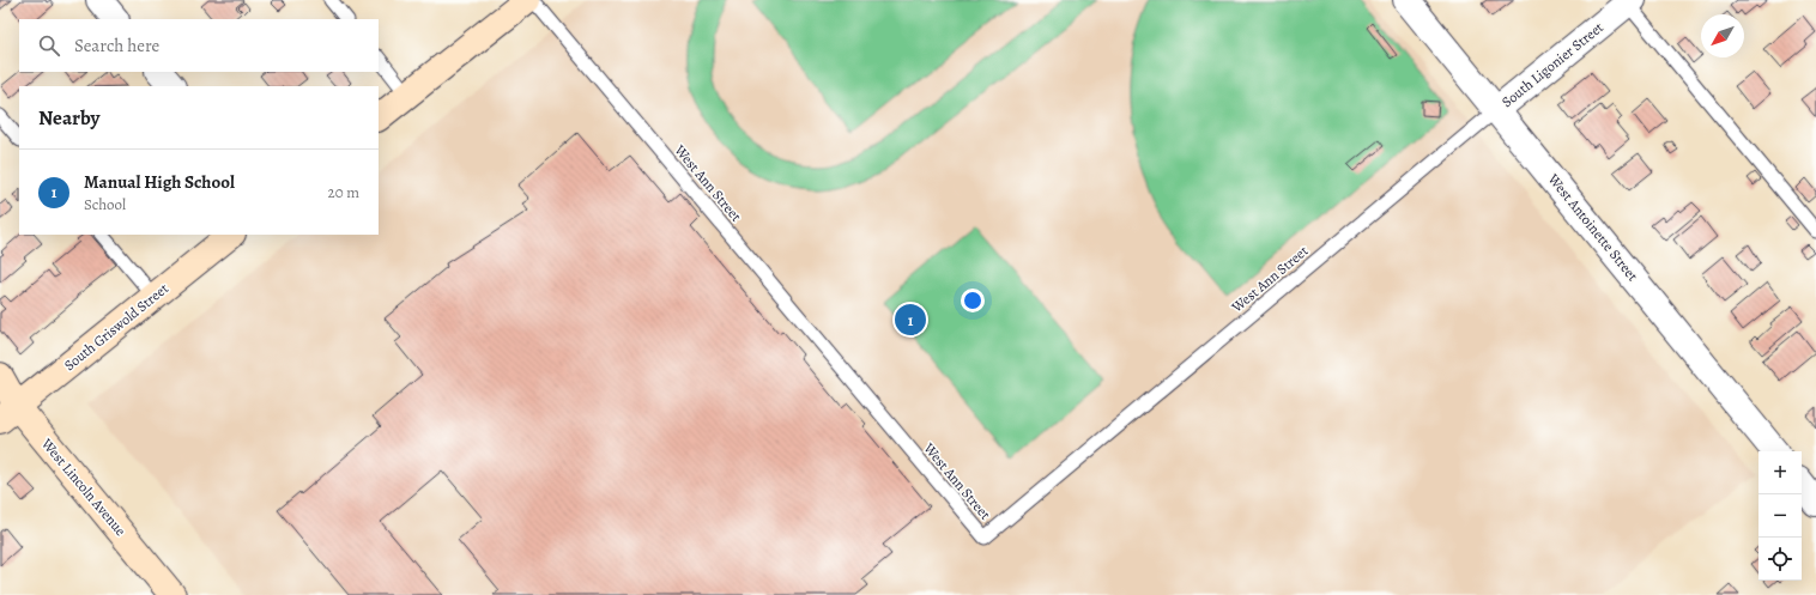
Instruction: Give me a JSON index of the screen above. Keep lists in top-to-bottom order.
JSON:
{
  "streets": {
    "street": [
      "South Ligonier Street",
      "West Antoinette Street",
      "South Griswold Street",
      "West Lincoln Avenue"
    ],
    "lane": ["West Ann Street"]
  },
  "crossings": [
    ["South Ligonier Street", "West Ann Street"],
    ["South Ligonier Street", "West Antoinette Street"],
    ["West Ann Street", "West Antoinette Street"],
    ["South Griswold Street", "West Lincoln Avenue"]
  ],
  "north": "bottom left",
  "page": {
    "search": "Search here",
    "heading": "Nearby",
    "list": [
      {
        "mark": "1",
        "name": "Manual High School",
        "note": "School",
        "value": "20 m"
      }
    ],
    "pins": "1",
    "map_buttons": ["+", "−"]
  }
}
